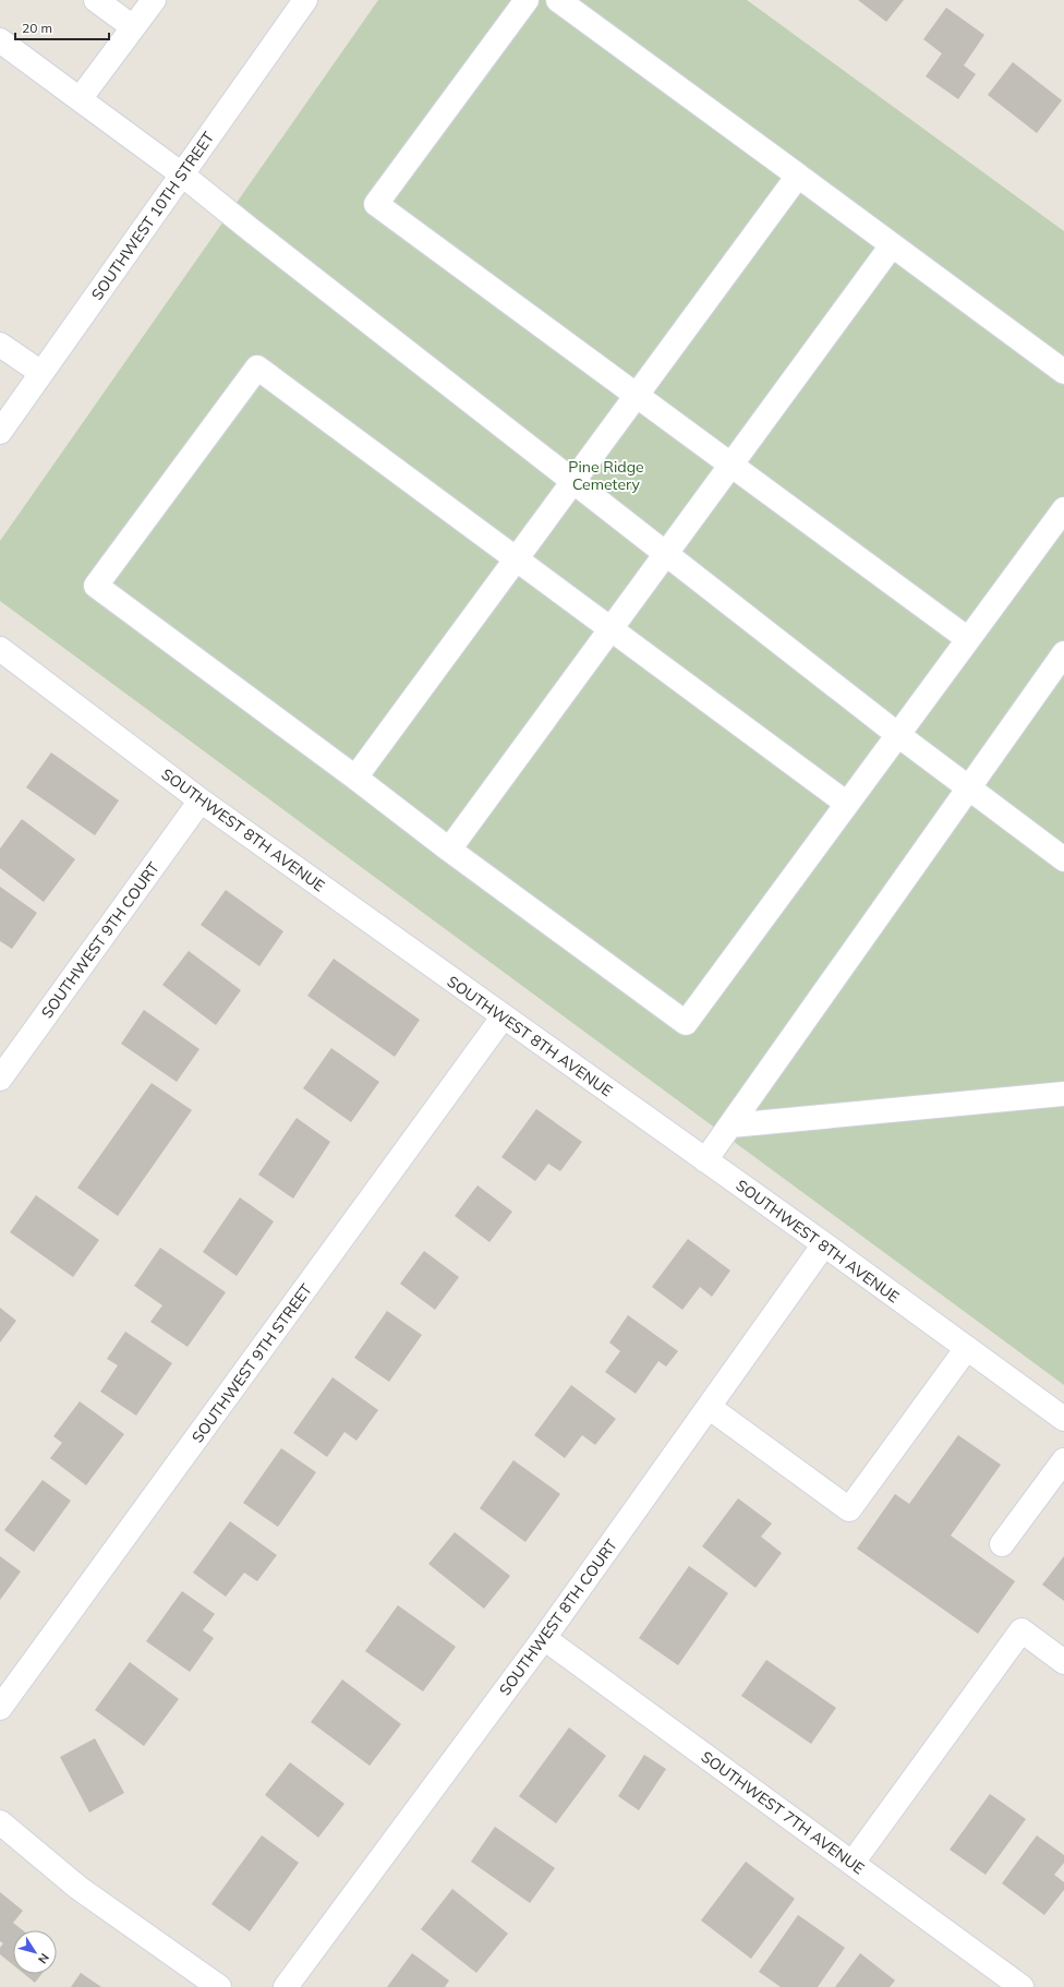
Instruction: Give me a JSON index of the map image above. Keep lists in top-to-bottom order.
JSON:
{
  "streets": {
    "street": [
      "SOUTHWEST 10TH STREET",
      "SOUTHWEST 8TH AVENUE",
      "SOUTHWEST 9TH COURT",
      "SOUTHWEST 9TH STREET",
      "SOUTHWEST 8TH COURT",
      "SOUTHWEST 7TH AVENUE"
    ]
  },
  "crossings": [
    ["SOUTHWEST 8TH AVENUE", "SOUTHWEST 9TH COURT"],
    ["SOUTHWEST 8TH AVENUE", "SOUTHWEST 9TH STREET"],
    ["SOUTHWEST 8TH AVENUE", "SOUTHWEST 8TH COURT"],
    ["SOUTHWEST 8TH COURT", "SOUTHWEST 7TH AVENUE"]
  ],
  "parks": ["Pine Ridge Cemetery"],
  "scale_bar": "20 m",
  "north": "bottom right"
}
